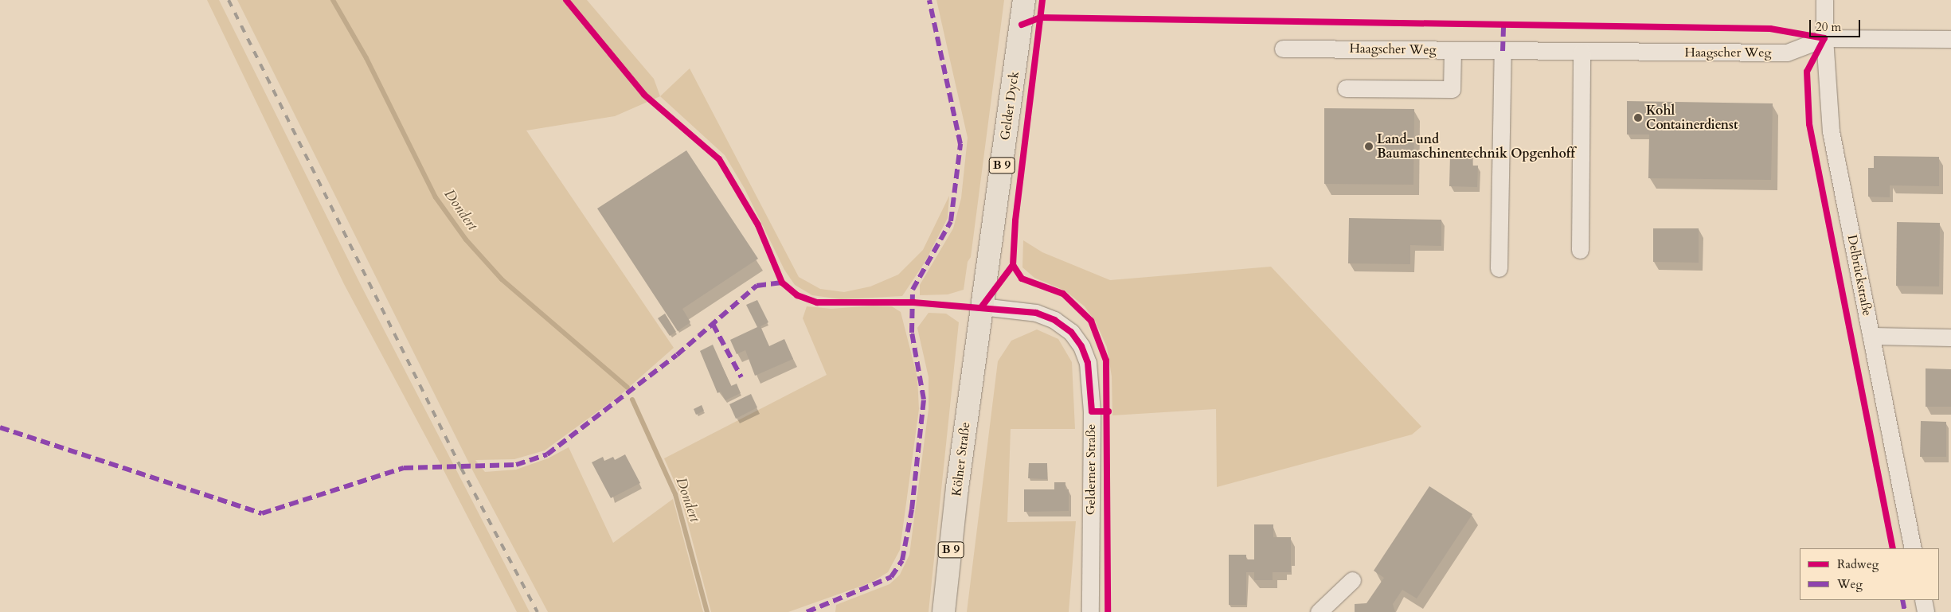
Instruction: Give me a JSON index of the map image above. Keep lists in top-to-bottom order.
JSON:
{
  "streets": {
    "main road": ["Gelder Dyck", "B 9", "Kölner Straße"],
    "street": ["Haagscher Weg", "Delbrückstraße", "Gelderner Straße"]
  },
  "crossings": [
    ["Haagscher Weg", "Delbrückstraße"],
    ["Gelder Dyck", "Kölner Straße"],
    ["Gelder Dyck", "Gelderner Straße"],
    ["Kölner Straße", "Gelderner Straße"]
  ],
  "water": ["Dondert"],
  "places": ["Kohl Containerdienst", "Land- und Baumaschinentechnik Opgenhoff"],
  "legend": ["Radweg", "Weg"],
  "scale_bar": "20 m"
}
